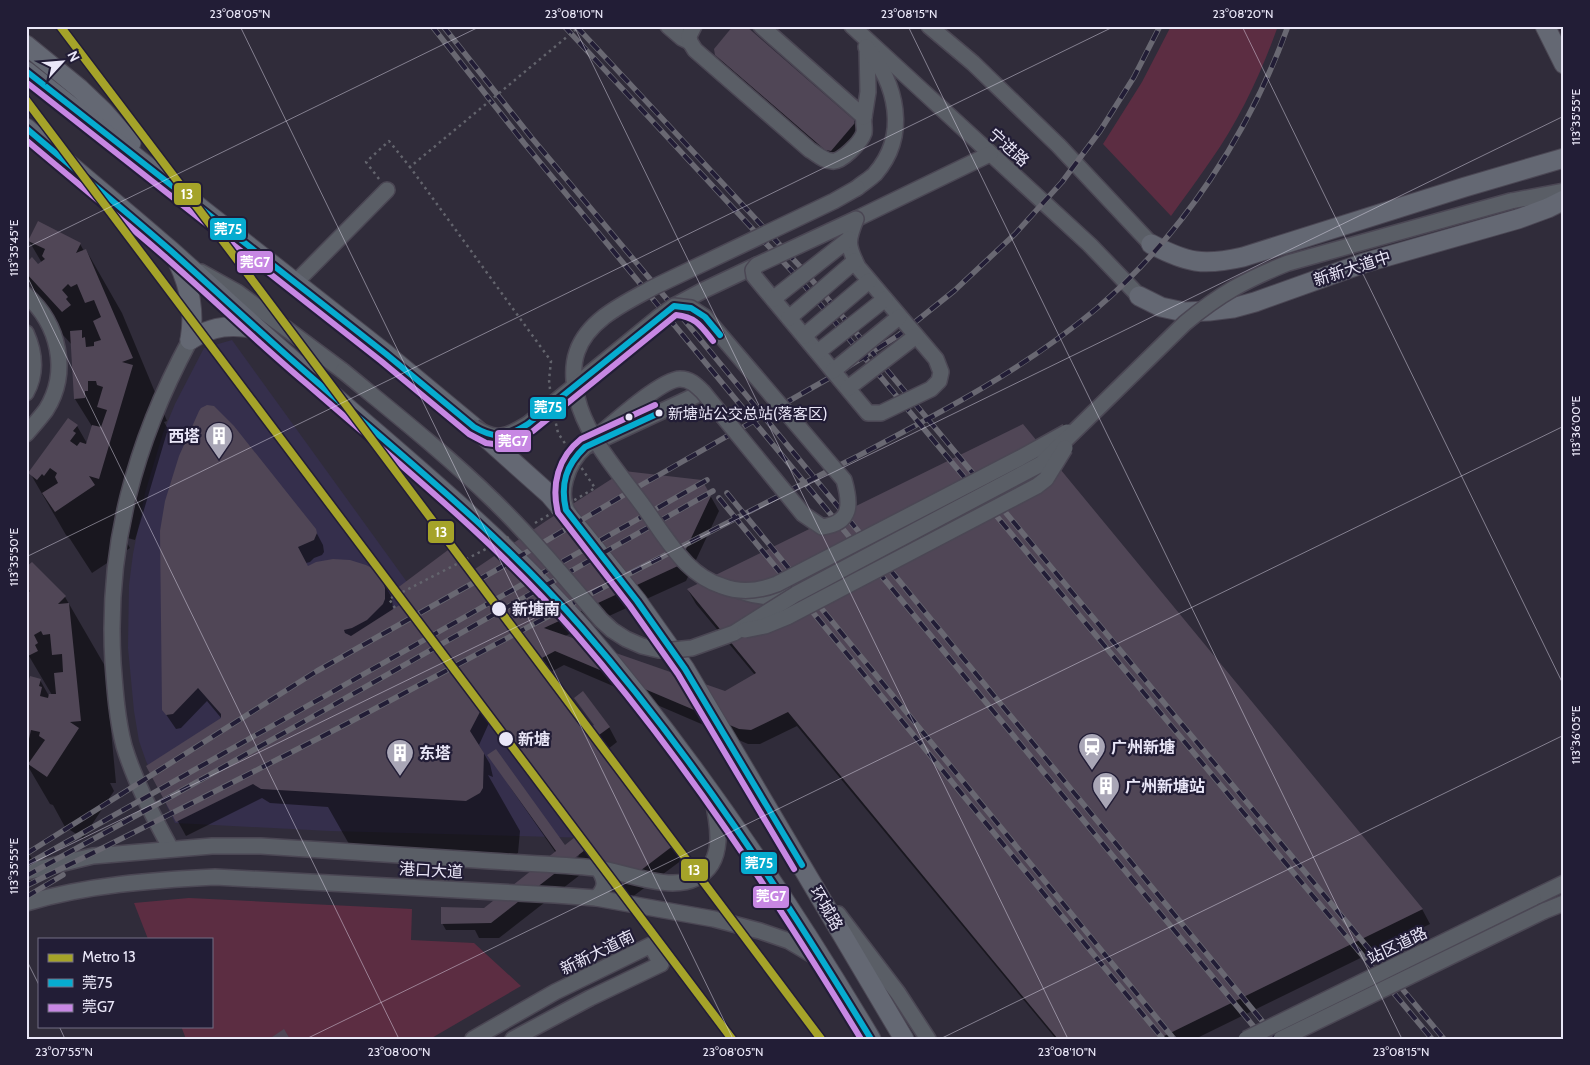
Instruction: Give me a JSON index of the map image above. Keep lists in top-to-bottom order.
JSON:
{
  "streets": {
    "main road": ["新新大道中", "环城路"],
    "street": [
      "宁进路",
      "港口大道",
      "站区道路",
      "新新大道南"
    ]
  },
  "crossings": [
    ["宁进路", "新新大道中"],
    ["港口大道", "环城路"]
  ],
  "places": {
    "other": ["新塘站公交总站(落客区)", "新塘南", "新塘"],
    "building": ["西塔", "东塔", "广州新塘站"],
    "station": ["广州新塘"]
  },
  "lines": ["metro line 13", "transit line 莞75", "transit line 莞G7"],
  "legend": ["Metro 13", "莞75", "莞G7"],
  "north": "top right",
  "coordinates": [
    "23°08'05\"N",
    "23°08'10\"N",
    "23°08'15\"N",
    "23°08'20\"N",
    "113°35'55\"E",
    "113°35'45\"E",
    "113°36'00\"E",
    "113°35'50\"E",
    "113°36'05\"E",
    "23°07'55\"N",
    "23°08'00\"N"
  ]
}
